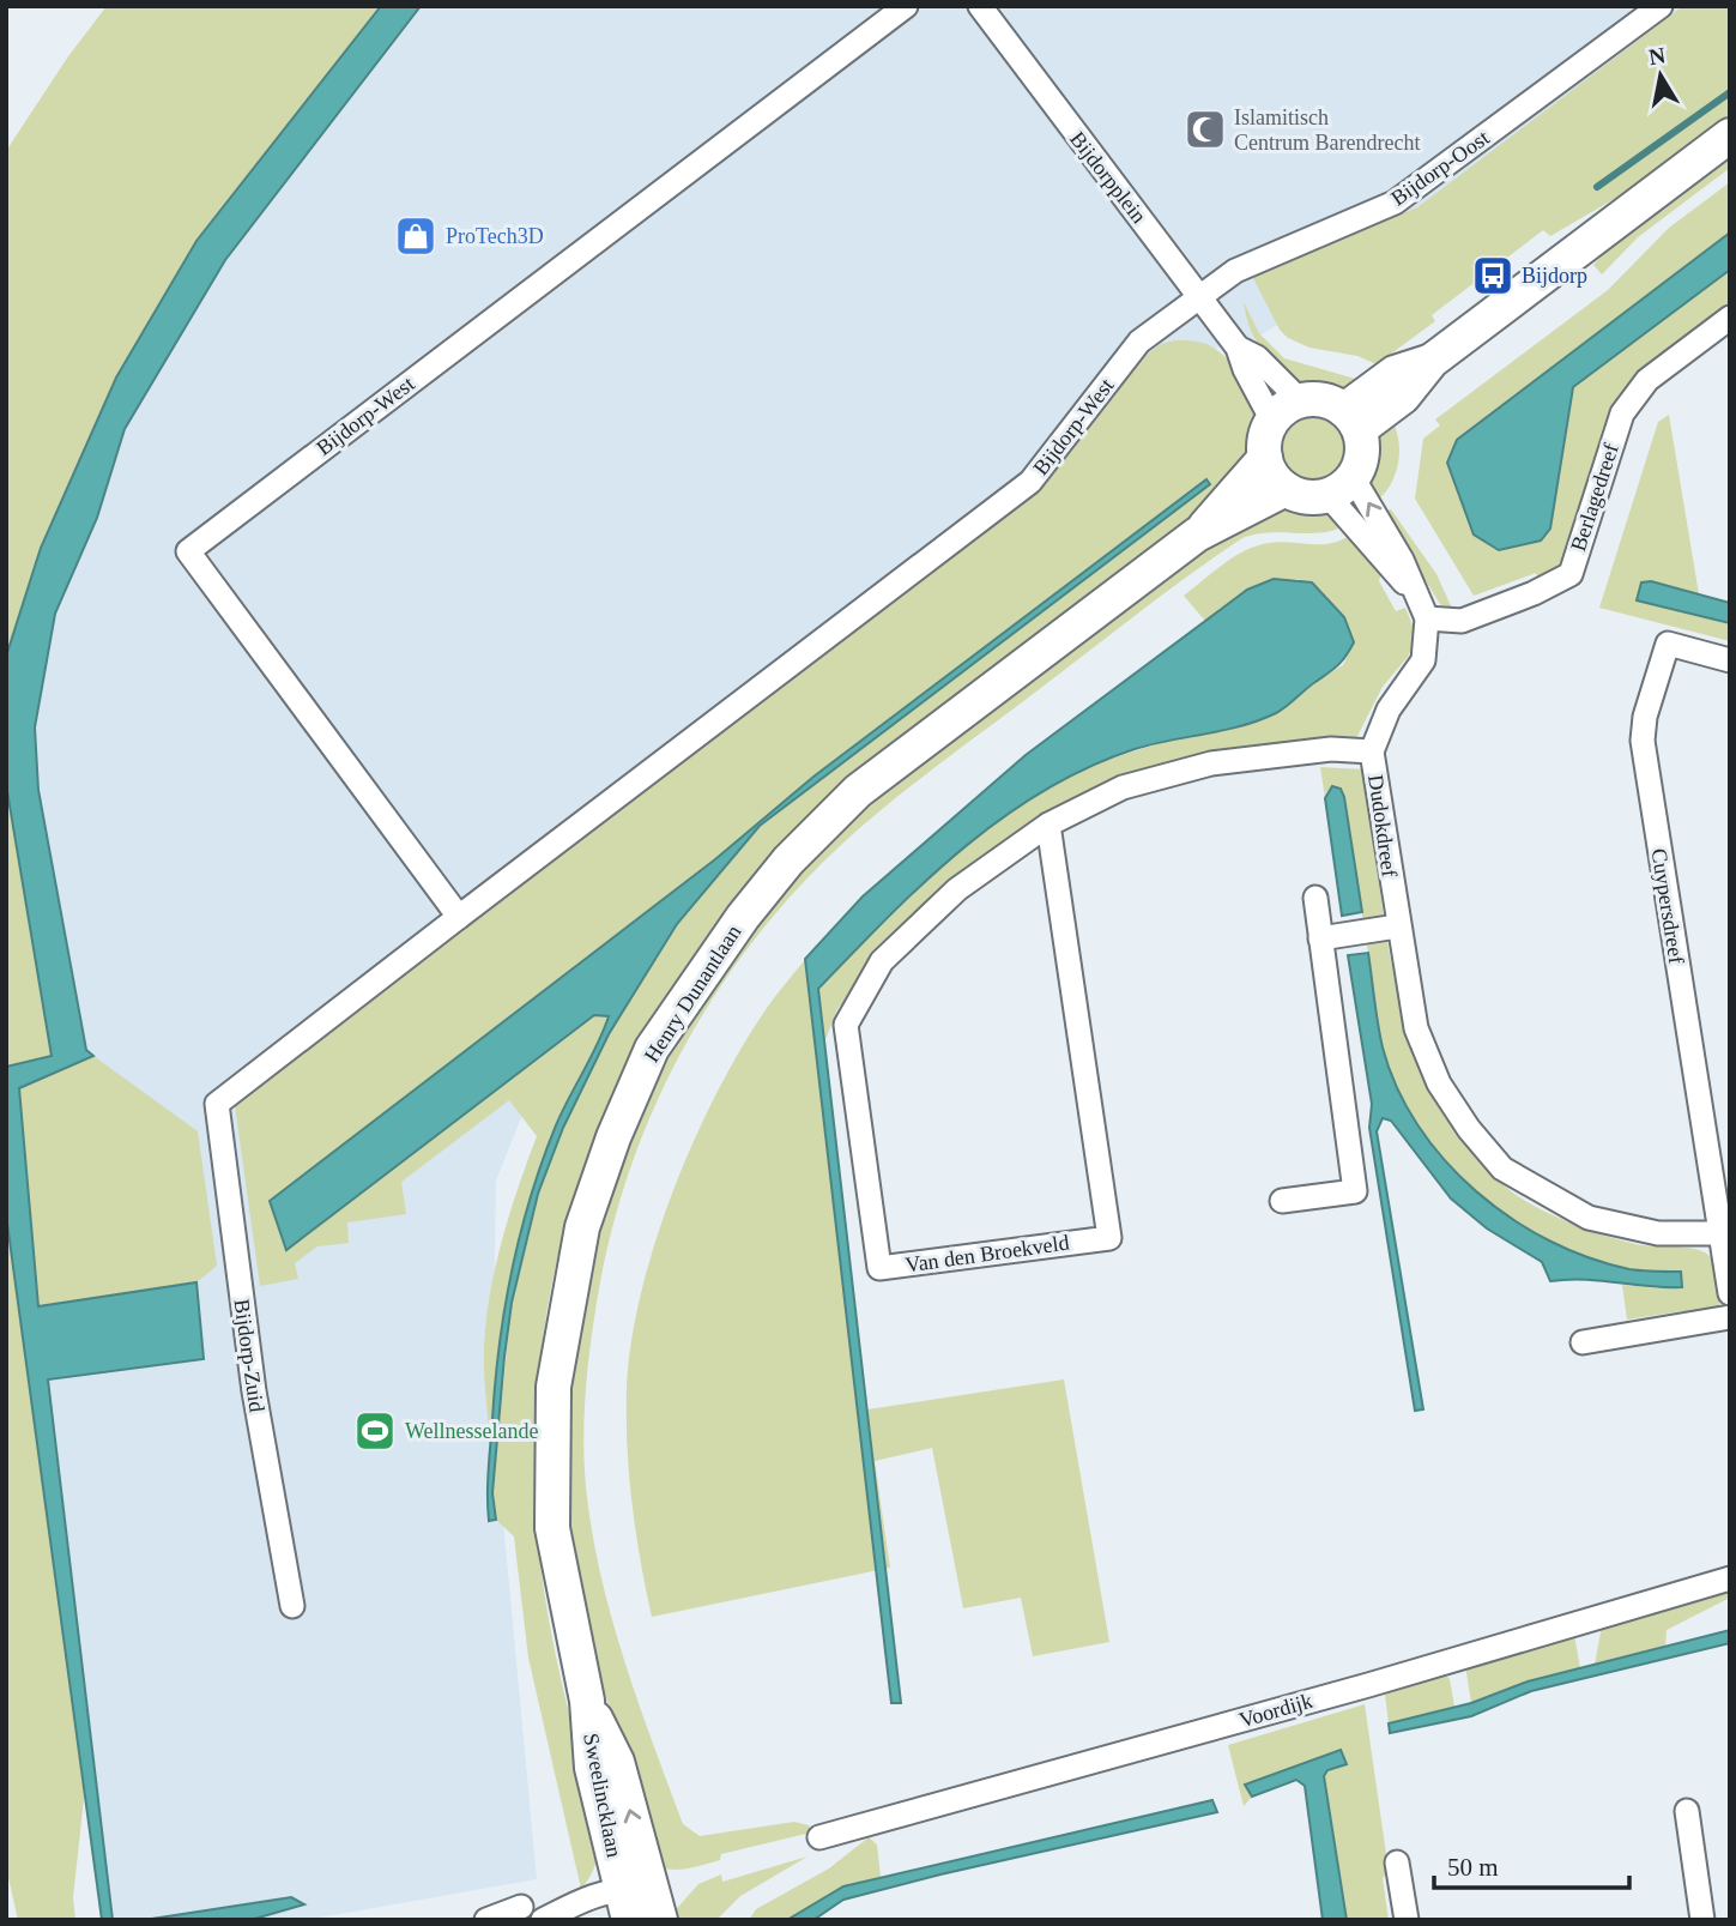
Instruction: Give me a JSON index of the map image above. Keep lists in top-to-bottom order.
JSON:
{
  "streets": {
    "main road": ["Henry Dunantlaan", "Sweelincklaan"],
    "street": [
      "Bijdorp-Oost",
      "Bijdorpplein",
      "Bijdorp-West",
      "Berlagedreef",
      "Dudokdreef",
      "Cuypersdreef",
      "Van den Broekveld",
      "Bijdorp-Zuid",
      "Voordijk"
    ]
  },
  "crossings": [
    ["Bijdorp-Oost", "Bijdorpplein"],
    ["Bijdorp-Oost", "Bijdorp-West"],
    ["Bijdorpplein", "Bijdorp-West"],
    ["Bijdorp-West", "Bijdorp-Zuid"],
    ["Berlagedreef", "Dudokdreef"],
    ["Dudokdreef", "Cuypersdreef"],
    ["Dudokdreef", "Van den Broekveld"],
    ["Henry Dunantlaan", "Sweelincklaan"]
  ],
  "places": {
    "mosque": ["Islamitisch Centrum Barendrecht"],
    "shop": ["ProTech3D"],
    "bus stop": ["Bijdorp"],
    "sports": ["Wellnesselande"]
  },
  "scale_bar": "50 m",
  "north": "top"
}
